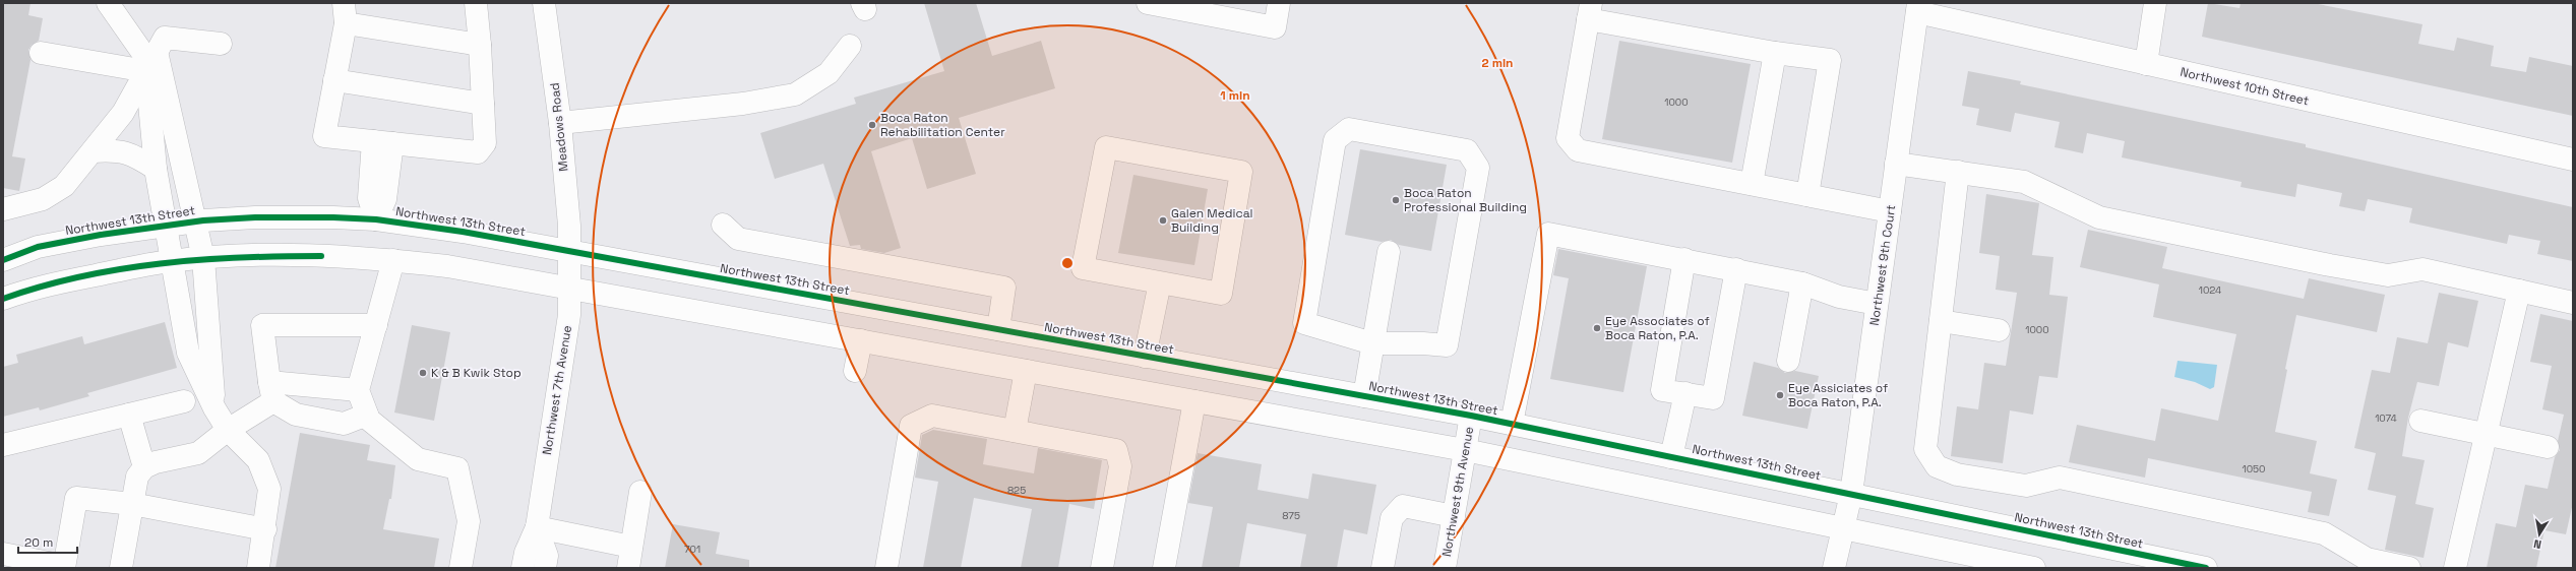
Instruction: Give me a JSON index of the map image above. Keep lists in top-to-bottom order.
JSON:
{
  "streets": {
    "street": [
      "Northwest 10th Street",
      "Meadows Road",
      "Northwest 13th Street",
      "Northwest 9th Court",
      "Northwest 7th Avenue",
      "Northwest 9th Avenue"
    ]
  },
  "crossings": [
    ["Northwest 10th Street", "Northwest 9th Court"],
    ["Meadows Road", "Northwest 13th Street"],
    ["Meadows Road", "Northwest 7th Avenue"],
    ["Northwest 13th Street", "Northwest 9th Court"],
    ["Northwest 13th Street", "Northwest 7th Avenue"],
    ["Northwest 13th Street", "Northwest 9th Avenue"]
  ],
  "places": [
    "Boca Raton Rehabilitation Center",
    "Boca Raton Professional Building",
    "Galen Medical Building",
    "Eye Associates of Boca Raton, P.A.",
    "K & B Kwik Stop",
    "Eye Assiciates of Boca Raton, P.A."
  ],
  "house_numbers": [
    "1000",
    "1024",
    "1000",
    "1074",
    "1050",
    "825",
    "875",
    "701"
  ],
  "scale_bar": "20 m",
  "north": "bottom",
  "rings": ["2 min", "1 min"]
}
